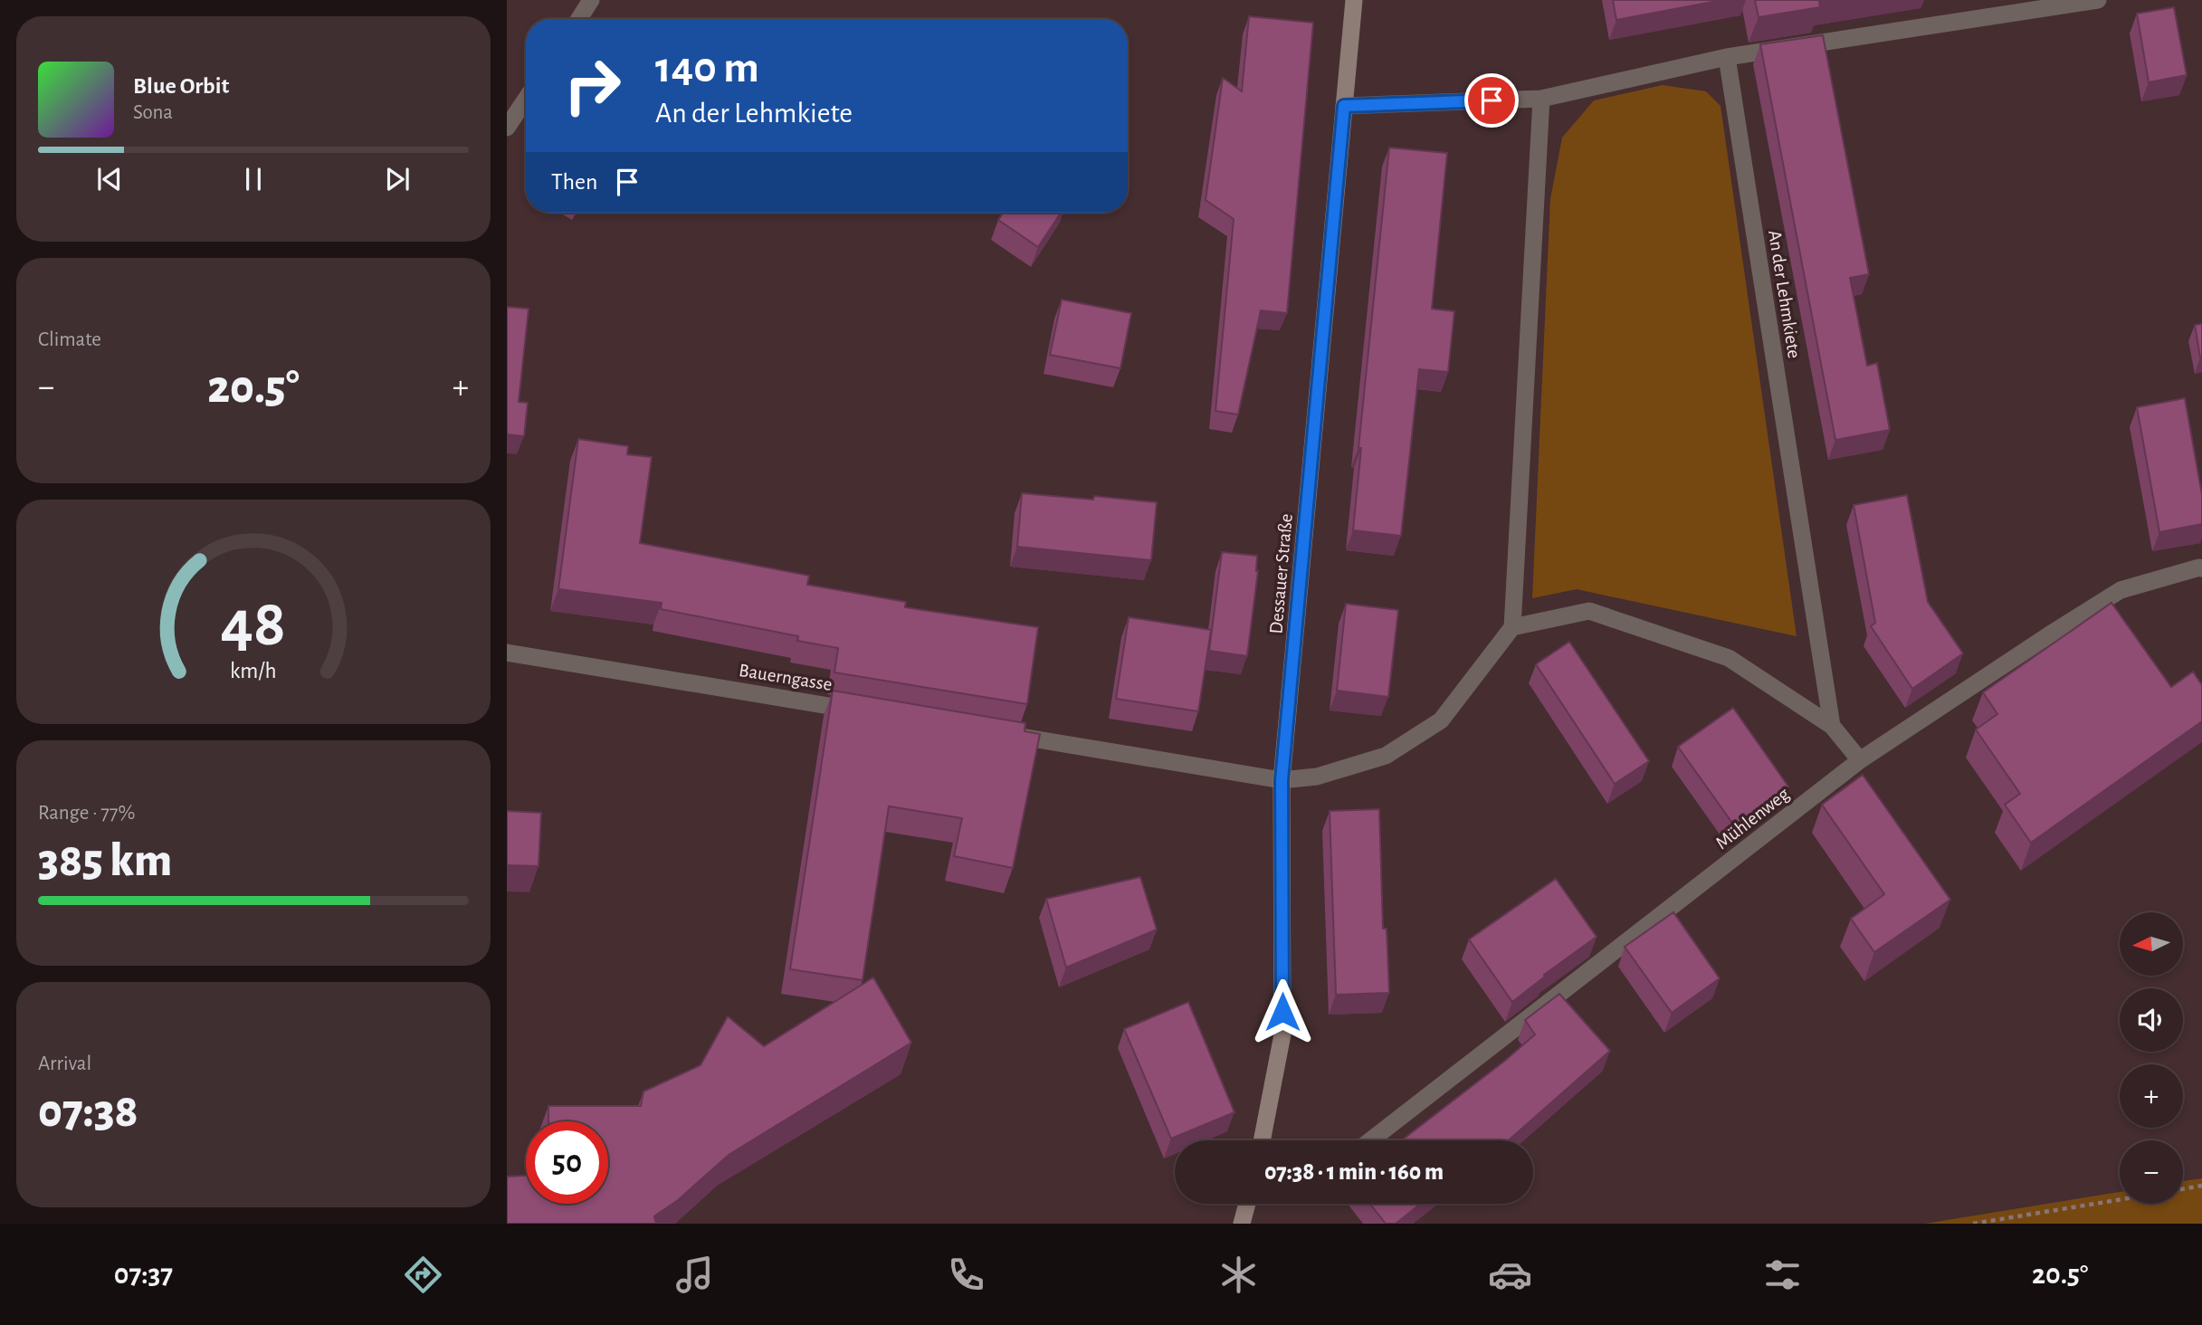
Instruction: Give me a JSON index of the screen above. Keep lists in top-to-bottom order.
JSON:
{
  "streets": {
    "main road": ["Dessauer Straße"],
    "street": ["An der Lehmkiete", "Bauerngasse", "Mühlenweg"]
  },
  "crossings": [
    ["An der Lehmkiete", "Mühlenweg"]
  ],
  "north": "left",
  "page": {
    "turn": ["140 m", "An der Lehmkiete"],
    "song": ["Blue Orbit", "Sona"],
    "then": "Then",
    "tile": [
      "Climate",
      ["Range · 77%", "385 km"],
      ["Arrival", "07:38"]
    ],
    "heat": ["−", "20.5°", "+"],
    "map_buttons": ["+", "−"],
    "limit": "50",
    "trip": "07:38 · 1 min · 160 m",
    "tabs": ["07:37", "20.5°"],
    "gauge": ["48", "km/h"]
  }
}
